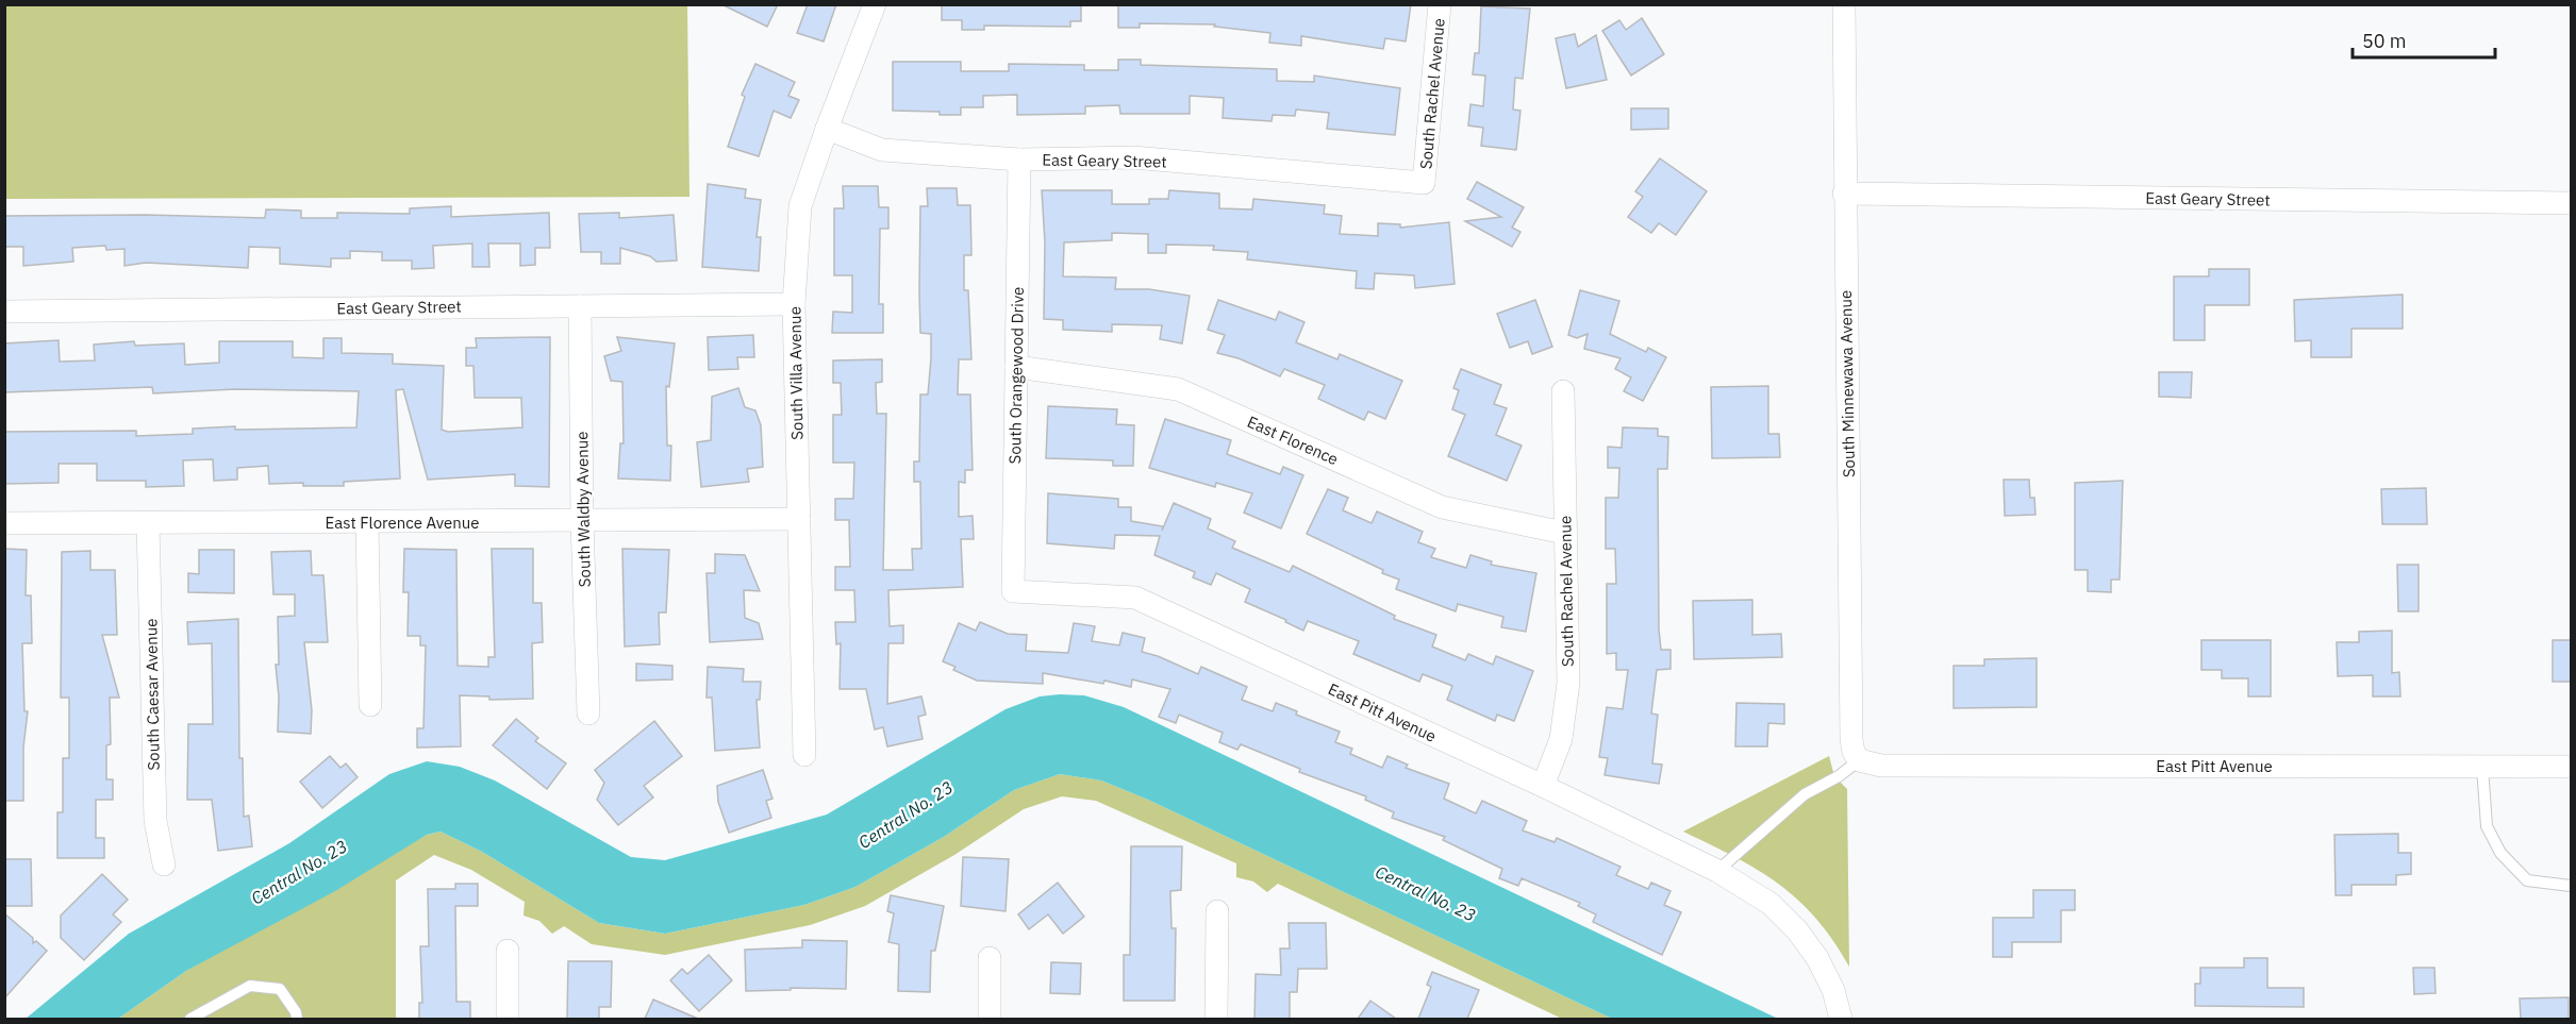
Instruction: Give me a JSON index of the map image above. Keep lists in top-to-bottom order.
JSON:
{
  "streets": {
    "street": [
      "South Rachel Avenue",
      "East Geary Street",
      "South Villa Avenue",
      "South Orangewood Drive",
      "South Minnewawa Avenue",
      "East Florence",
      "South Waldby Avenue",
      "East Florence Avenue",
      "South Caesar Avenue",
      "East Pitt Avenue"
    ]
  },
  "crossings": [
    ["South Rachel Avenue", "East Geary Street"],
    ["South Rachel Avenue", "East Florence"],
    ["South Rachel Avenue", "East Pitt Avenue"],
    ["East Geary Street", "South Villa Avenue"],
    ["East Geary Street", "South Orangewood Drive"],
    ["East Geary Street", "South Minnewawa Avenue"],
    ["East Geary Street", "South Waldby Avenue"],
    ["South Villa Avenue", "East Florence Avenue"],
    ["South Orangewood Drive", "East Florence"],
    ["South Orangewood Drive", "East Pitt Avenue"],
    ["South Minnewawa Avenue", "East Pitt Avenue"],
    ["South Waldby Avenue", "East Florence Avenue"],
    ["East Florence Avenue", "South Caesar Avenue"]
  ],
  "water": ["Central No. 23"],
  "scale_bar": "50 m"
}
